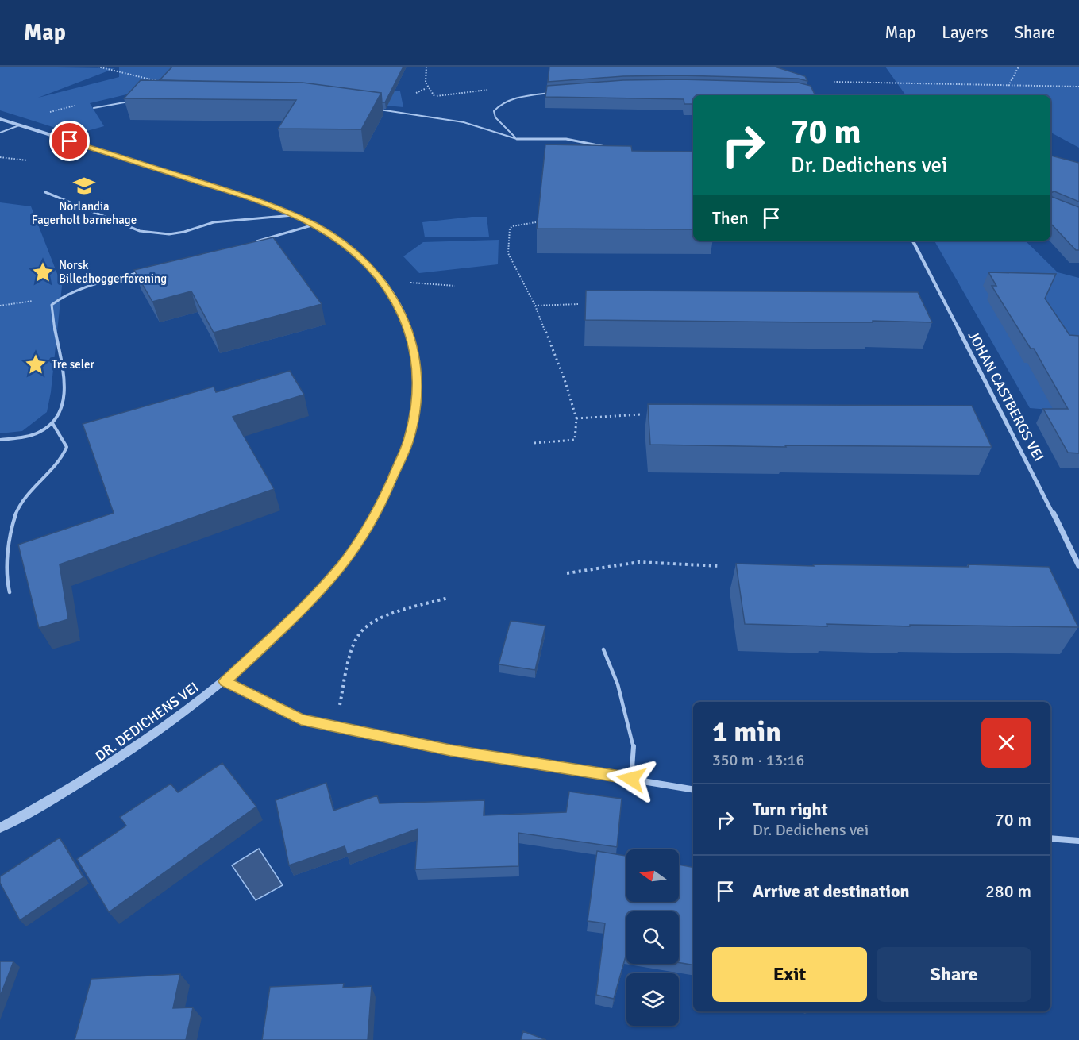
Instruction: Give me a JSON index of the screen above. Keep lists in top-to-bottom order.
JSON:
{
  "streets": {
    "street": ["JOHAN CASTBERGS VEI", "DR. DEDICHENS VEI"]
  },
  "places": {
    "school or university": ["Norlandia Fagerholt barnehage"],
    "place": ["Norsk Billedhoggerforening", "Tre seler"]
  },
  "north": "left",
  "page": {
    "header": "Map",
    "nav": ["Map", "Layers", "Share"],
    "turn": ["70 m", "Dr. Dedichens vei"],
    "then": "Then",
    "heading": ["1 min", "350 m · 13:16"],
    "list": [
      {
        "name": "Turn right",
        "note": "Dr. Dedichens vei",
        "value": "70 m"
      },
      {
        "name": "Arrive at destination",
        "value": "280 m"
      }
    ],
    "buttons": ["Exit", "Share"]
  }
}
